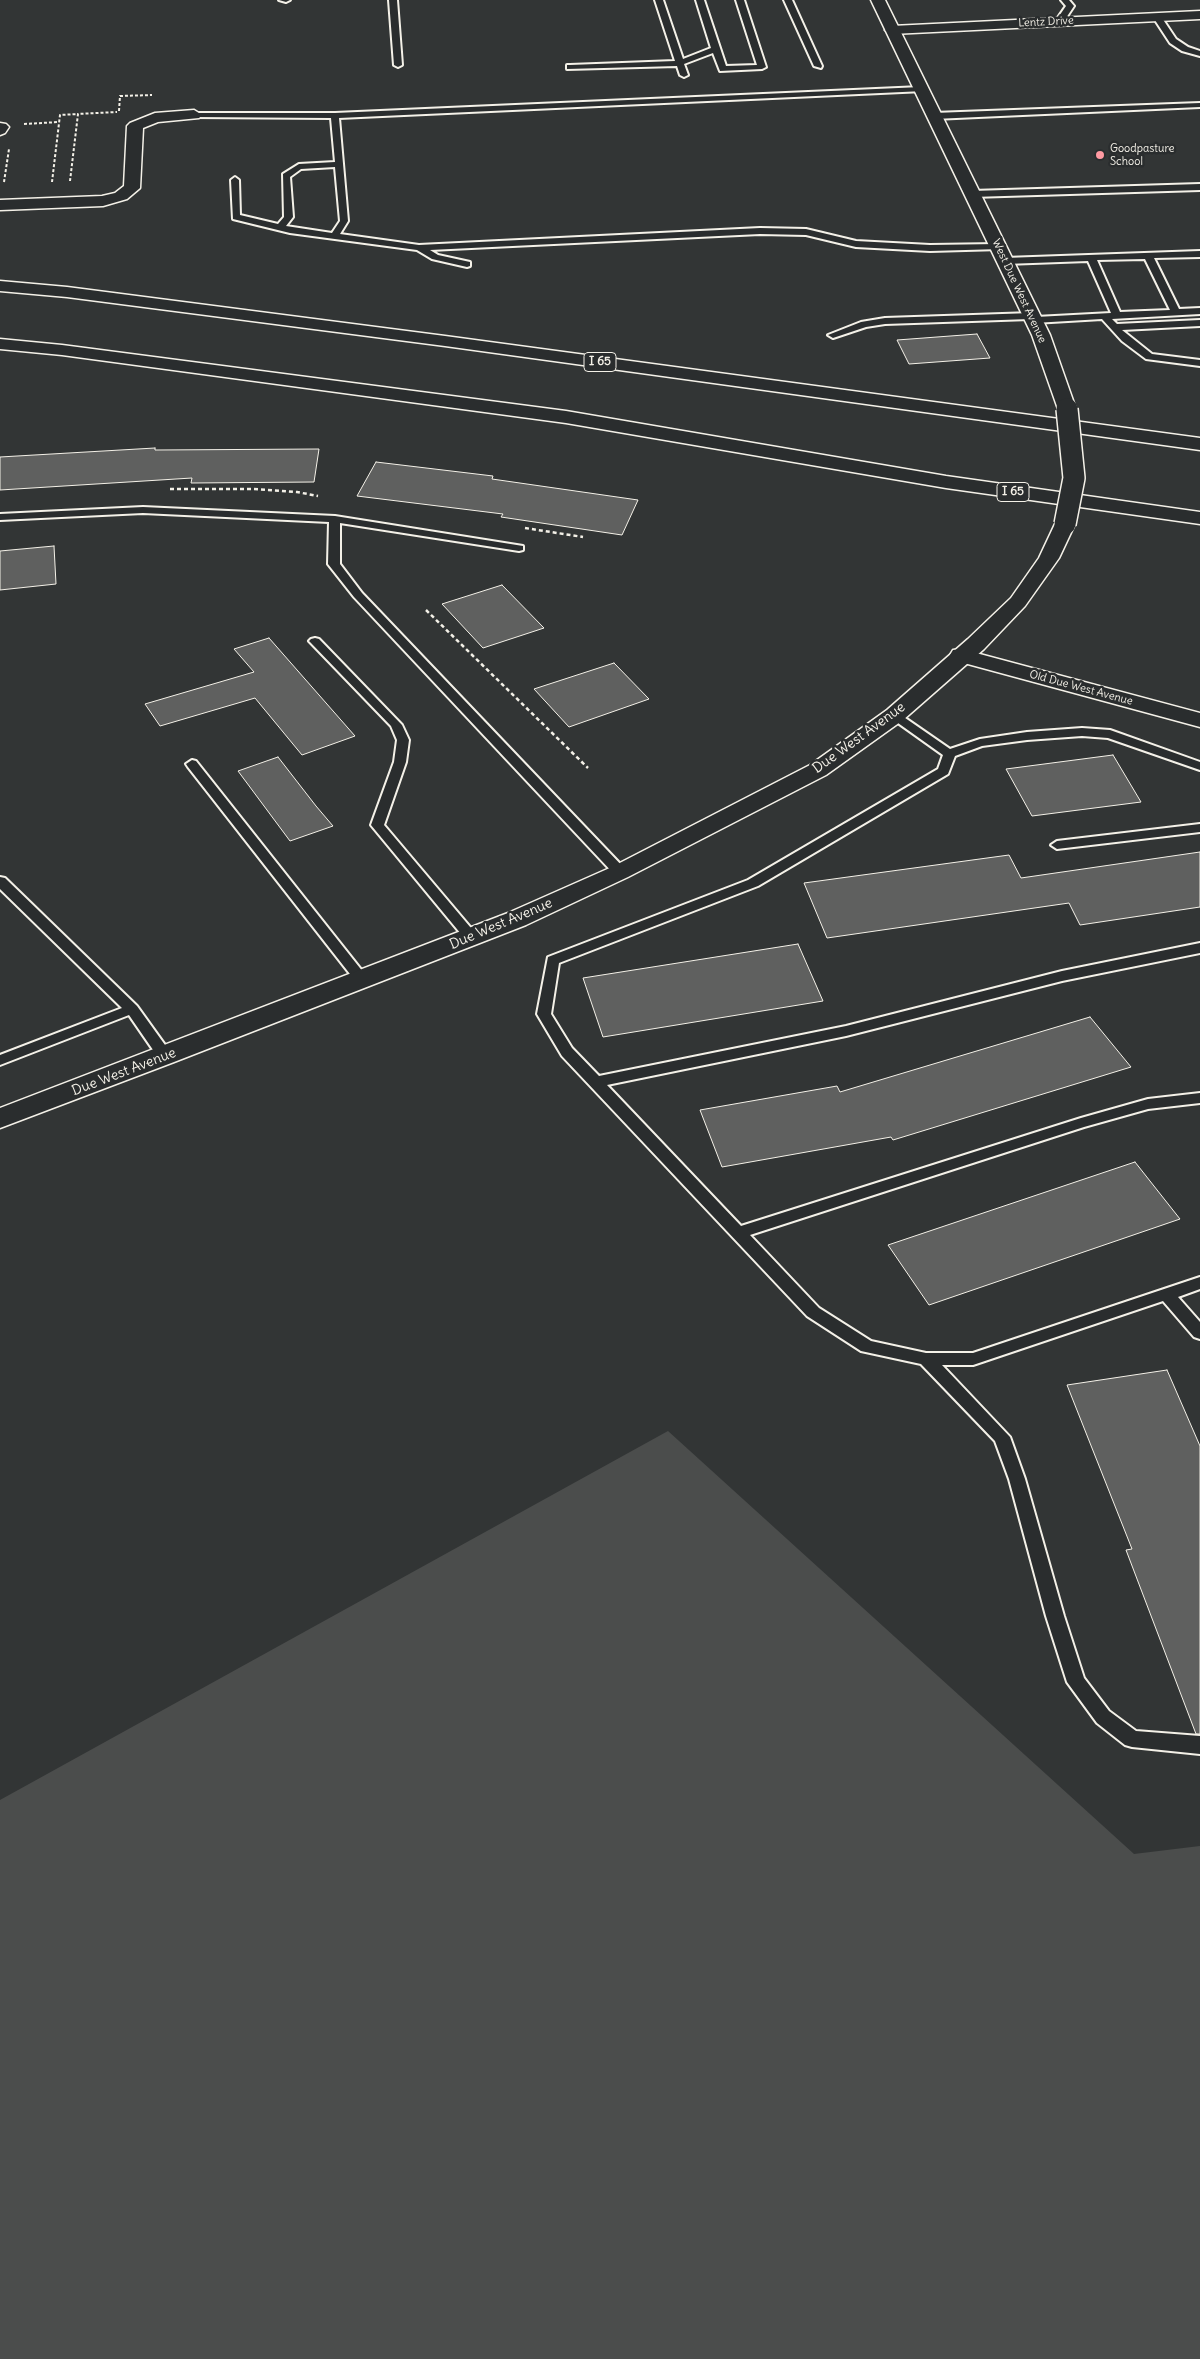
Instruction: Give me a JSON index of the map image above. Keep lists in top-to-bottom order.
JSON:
{
  "streets": {
    "main road": [
      "Lentz Drive",
      "West Due West Avenue",
      "I 65",
      "Old Due West Avenue",
      "Due West Avenue"
    ]
  },
  "crossings": [
    ["Lentz Drive", "West Due West Avenue"],
    ["West Due West Avenue", "Old Due West Avenue"],
    ["West Due West Avenue", "Due West Avenue"],
    ["Old Due West Avenue", "Due West Avenue"]
  ],
  "places": ["Goodpasture School"]
}
